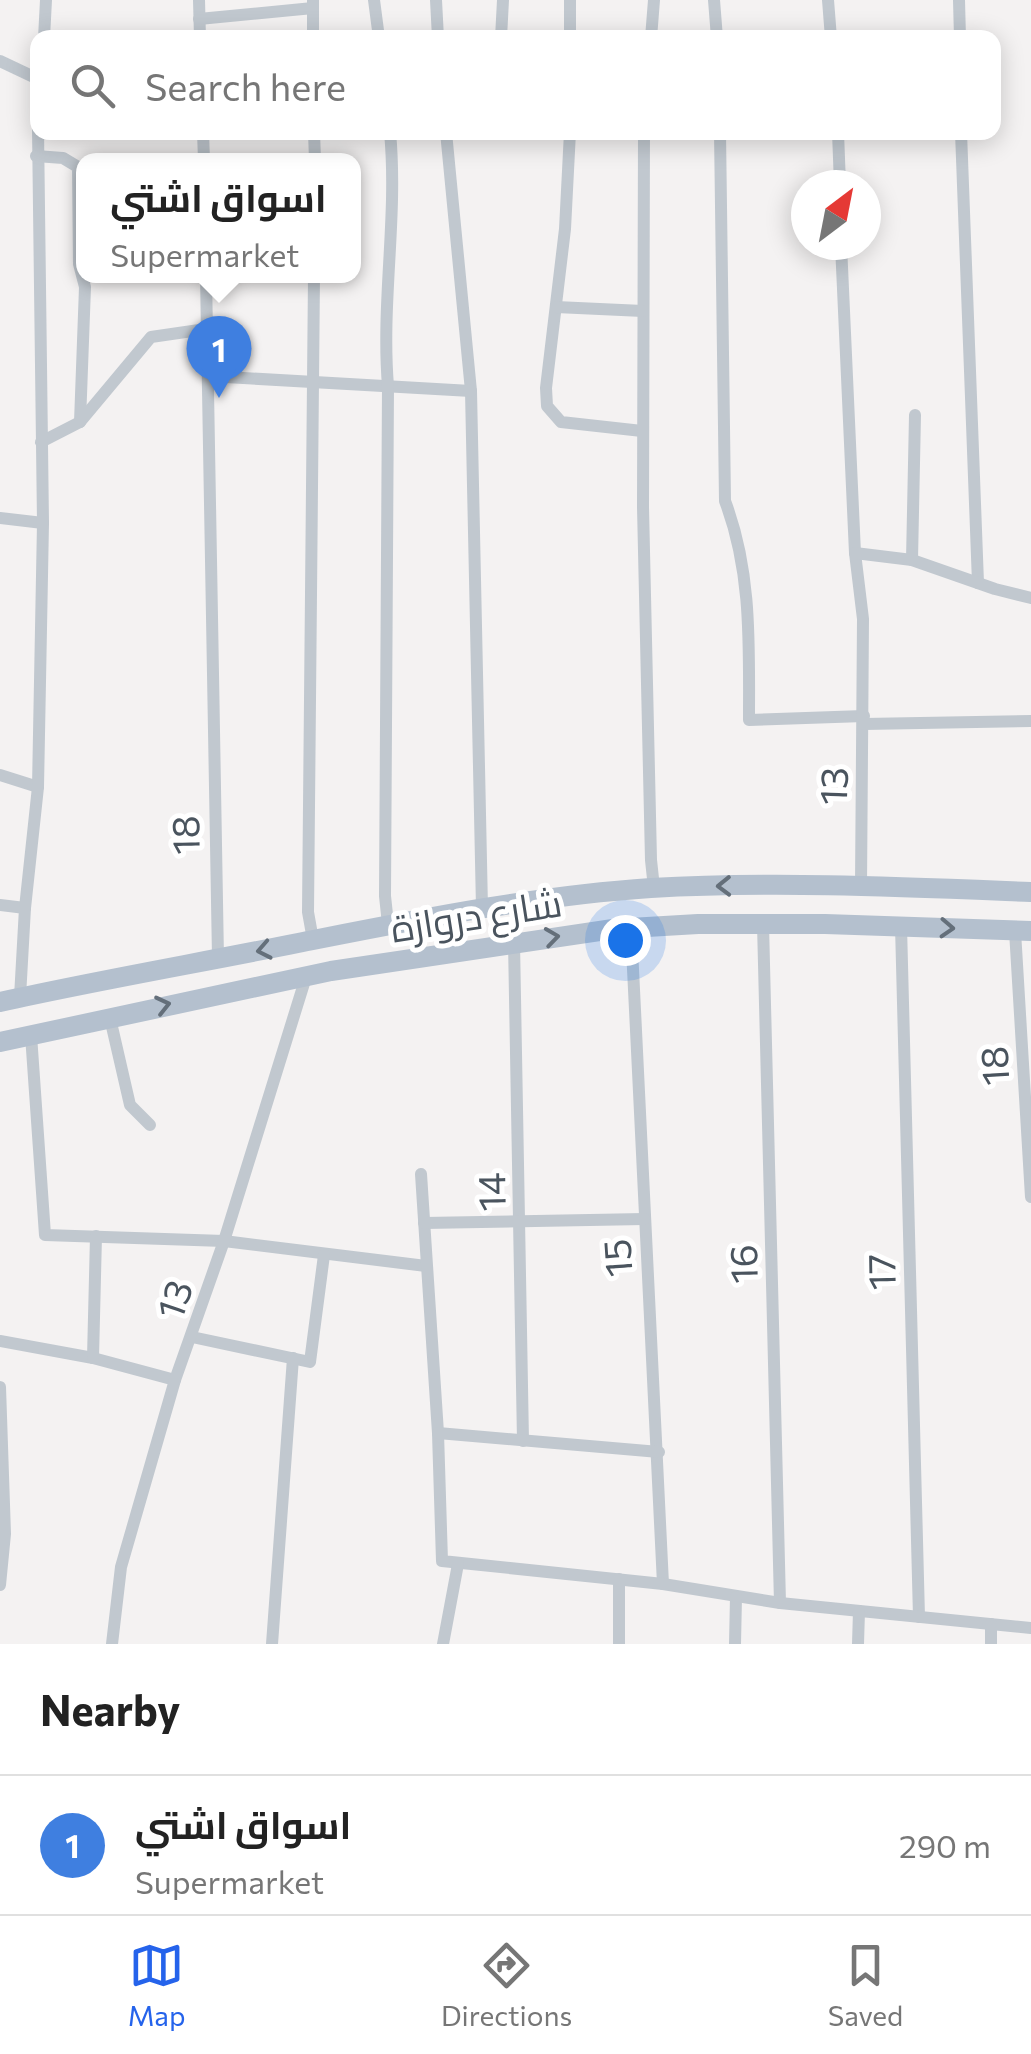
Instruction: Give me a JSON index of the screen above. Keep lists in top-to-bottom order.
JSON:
{
  "streets": {
    "main road": ["شارع دروازة"],
    "street": [
      "13",
      "18",
      "14",
      "15",
      "16",
      "17"
    ]
  },
  "crossings": [
    ["13", "شارع دروازة"],
    ["18", "شارع دروازة"],
    ["شارع دروازة", "14"],
    ["شارع دروازة", "15"],
    ["شارع دروازة", "16"],
    ["شارع دروازة", "17"]
  ],
  "north": "top right",
  "page": {
    "search": "Search here",
    "popup": ["اسواق اشتي", "Supermarket"],
    "pins": "1",
    "heading": "Nearby",
    "list": [
      {
        "mark": "1",
        "name": "اسواق اشتي",
        "note": "Supermarket",
        "value": "290 m"
      }
    ],
    "nav": ["Map", "Directions", "Saved"]
  }
}
